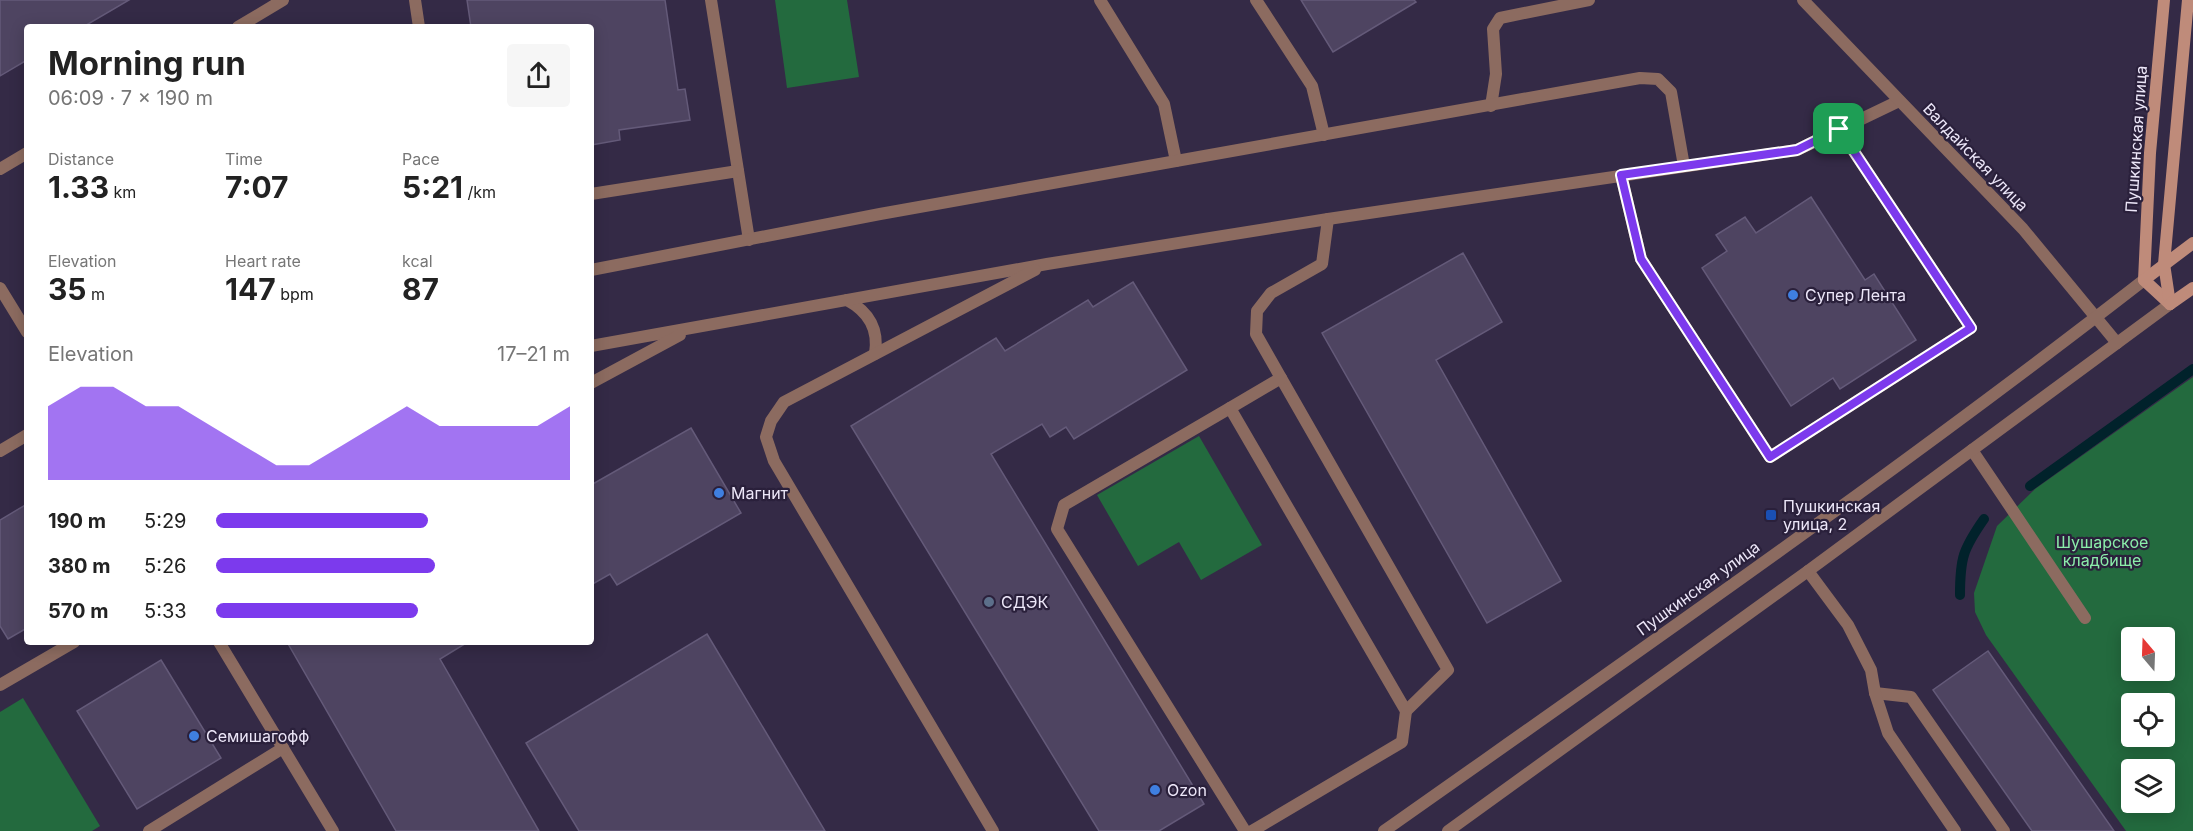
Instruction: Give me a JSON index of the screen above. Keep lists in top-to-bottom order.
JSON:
{
  "streets": {
    "street": ["Пушкинская улица", "Валдайская улица"]
  },
  "crossings": [
    ["Пушкинская улица", "Валдайская улица"]
  ],
  "parks": ["Шушарское кладбище"],
  "places": {
    "other": [
      "Супер Лента",
      "Магнит",
      "СДЭК",
      "Семишагофф",
      "Ozon"
    ],
    "transit": ["Пушкинская улица, 2"]
  },
  "north": "top",
  "page": {
    "heading": ["Morning run", "06:09 · 7 × 190 m"],
    "stats": [
      ["Distance", "1.33 km"],
      ["Time", "7:07"],
      ["Pace", "5:21 /km"],
      ["Elevation", "35 m"],
      ["Heart rate", "147 bpm"],
      ["kcal", "87"]
    ],
    "chart": ["Elevation", "17–21 m"],
    "list": [
      {
        "name": "190 m",
        "note": "5:29"
      },
      {
        "name": "380 m",
        "note": "5:26"
      },
      {
        "name": "570 m",
        "note": "5:33"
      }
    ]
  }
}
